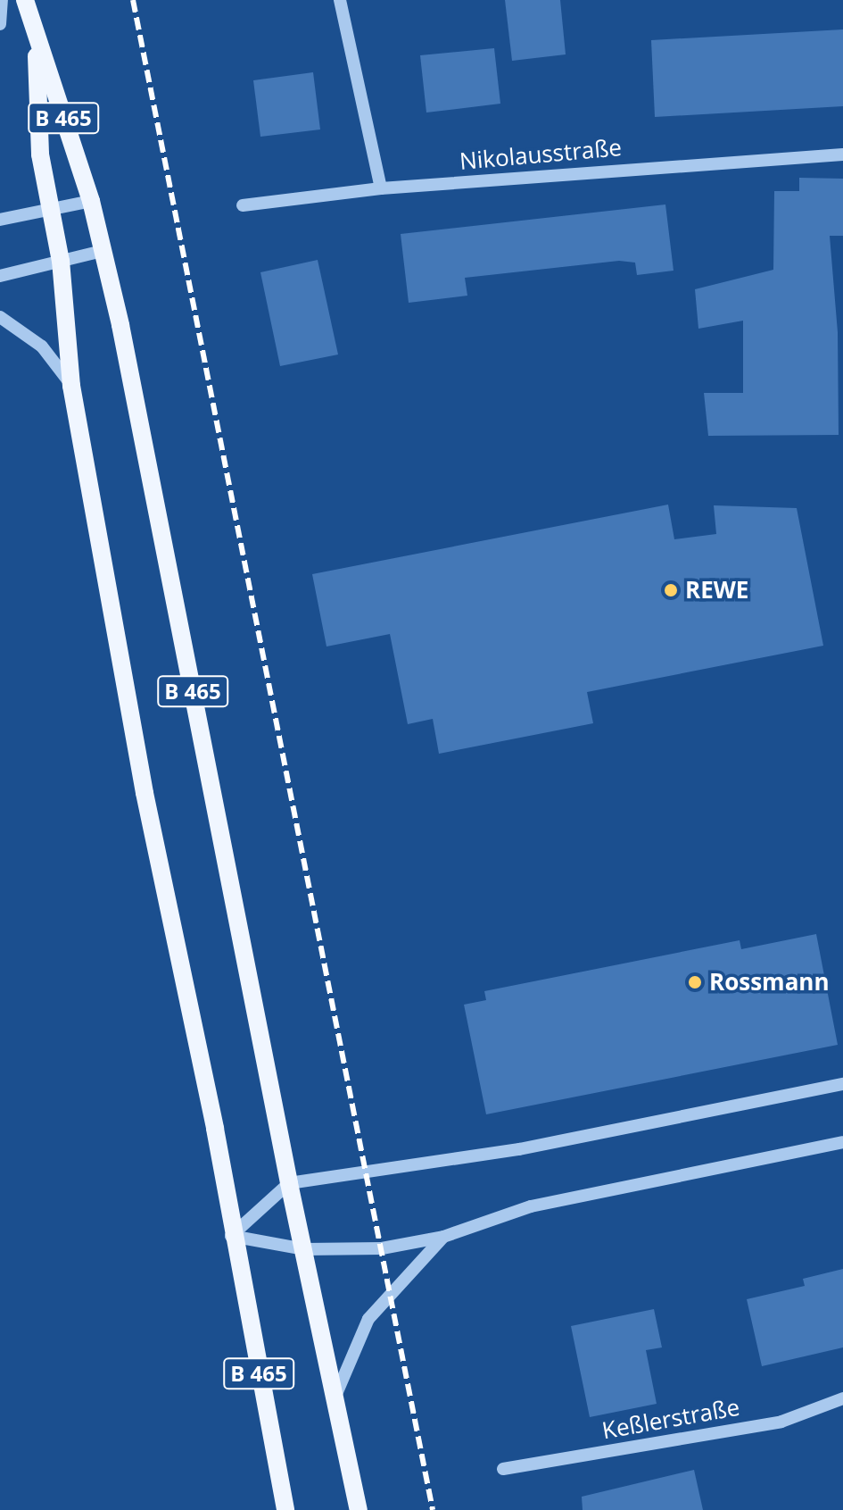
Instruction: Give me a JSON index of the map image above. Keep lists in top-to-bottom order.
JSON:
{
  "streets": {
    "main road": ["B 465"],
    "street": ["Nikolausstraße", "Keßlerstraße"]
  },
  "places": ["REWE", "Rossmann"]
}
